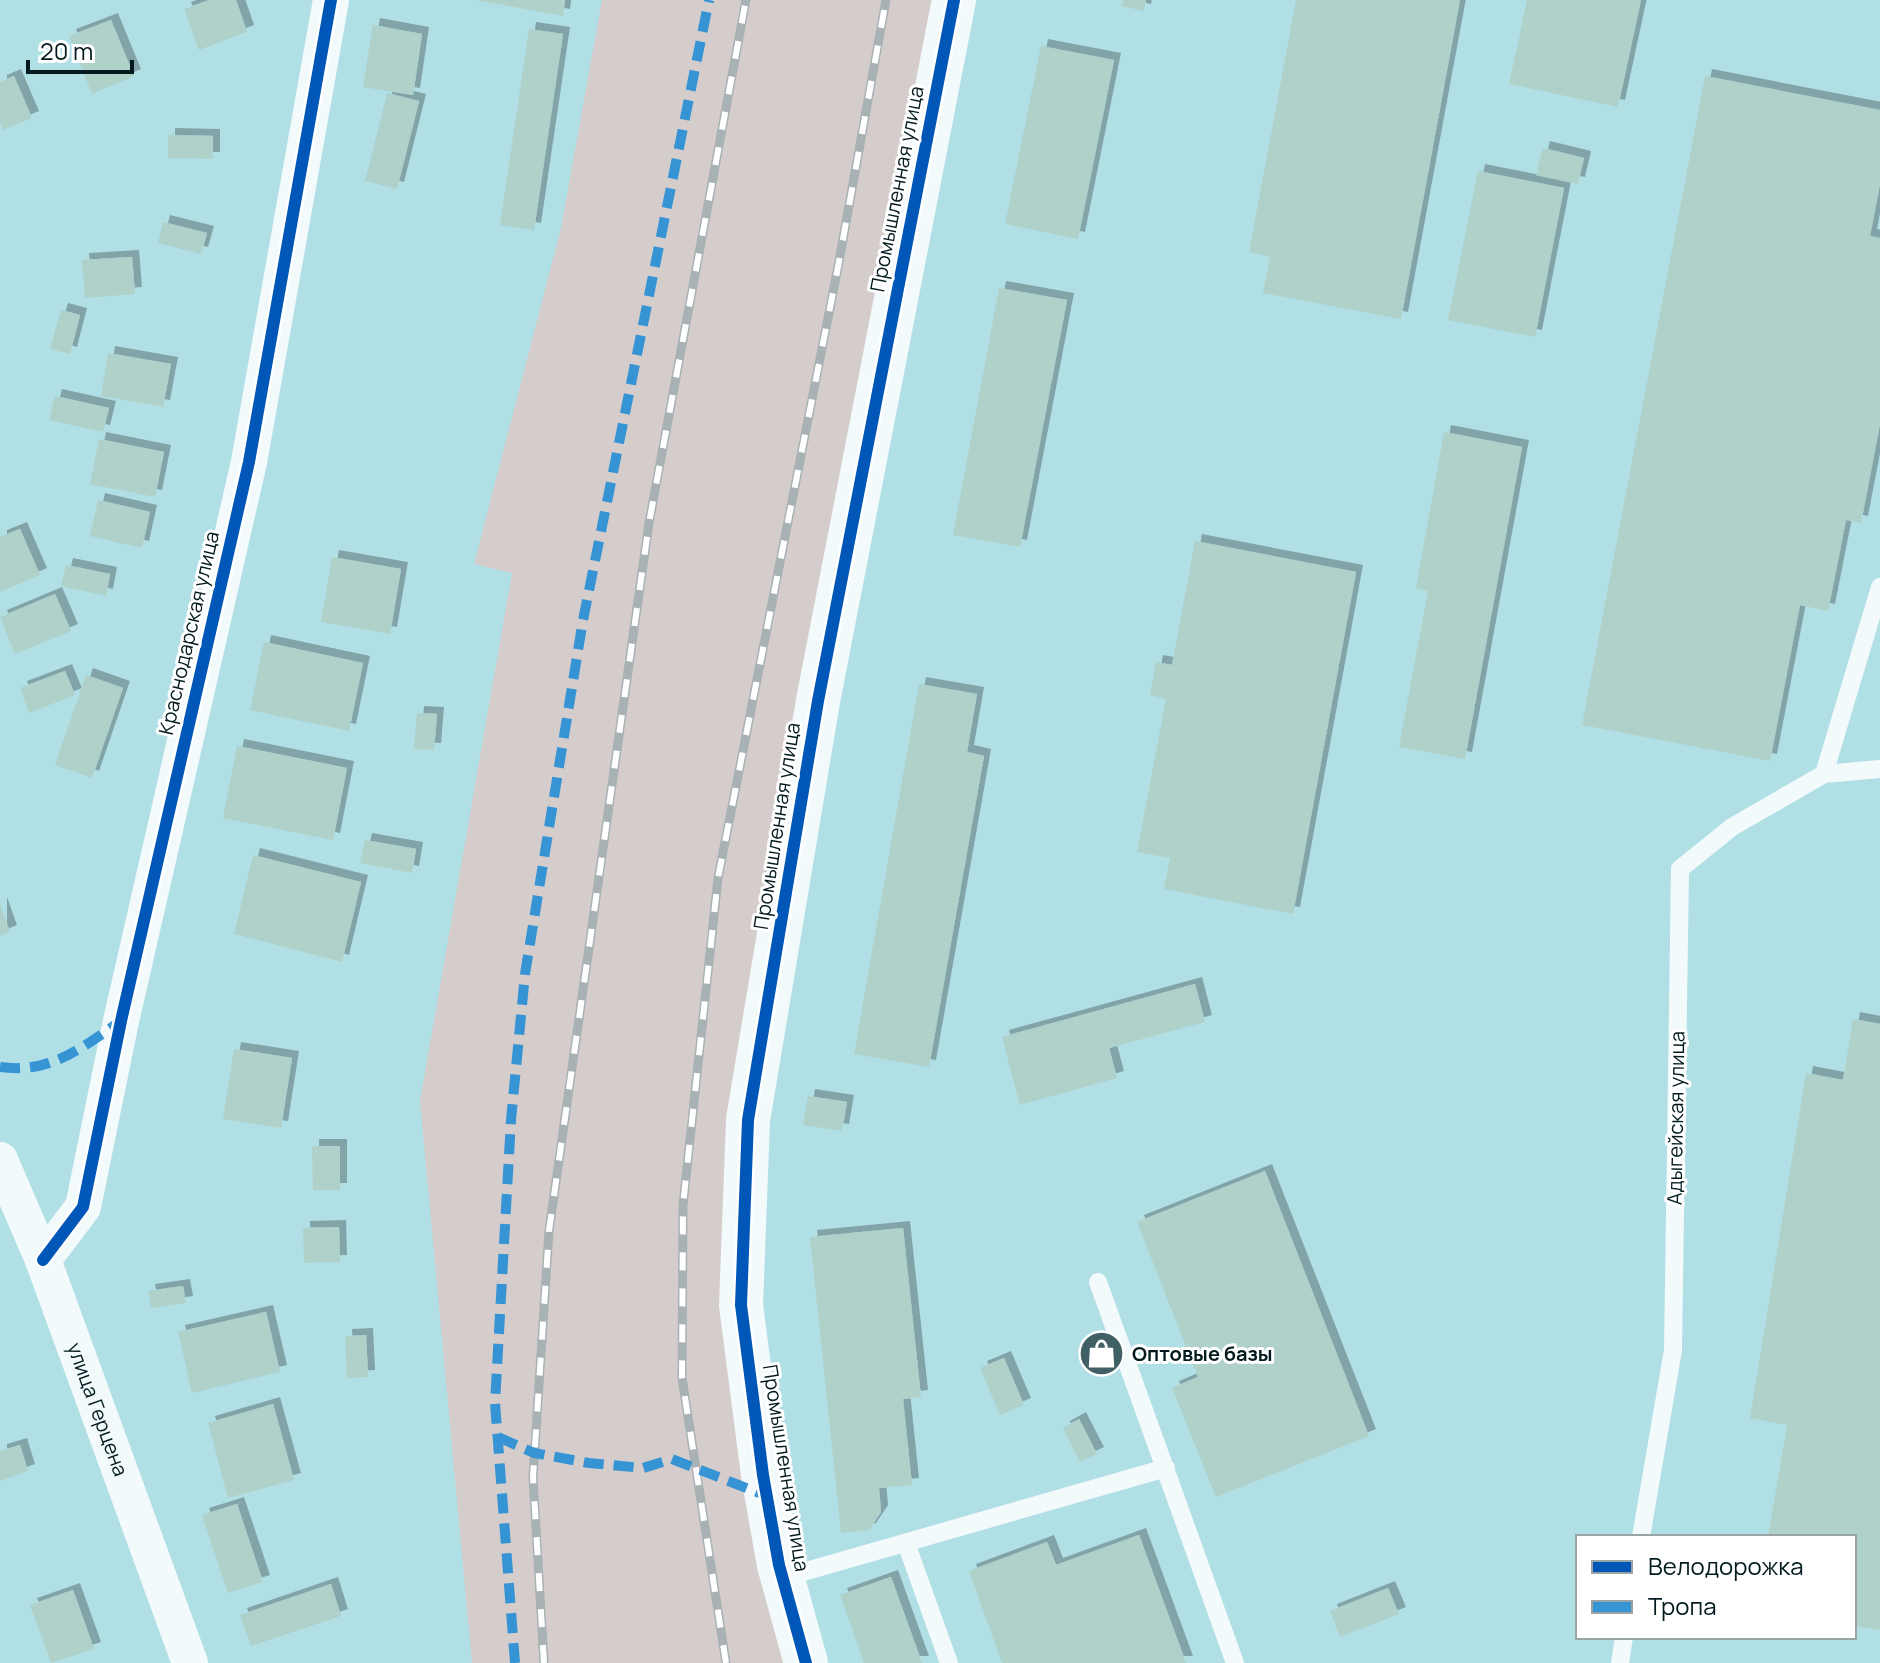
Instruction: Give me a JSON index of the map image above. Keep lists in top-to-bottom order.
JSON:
{
  "streets": {
    "street": ["Промышленная улица", "Краснодарская улица", "улица Герцена"],
    "lane": ["Адыгейская улица"]
  },
  "crossings": [
    ["Краснодарская улица", "улица Герцена"]
  ],
  "places": {
    "shop": ["Оптовые базы"]
  },
  "legend": ["Велодорожка", "Тропа"],
  "scale_bar": "20 m"
}
